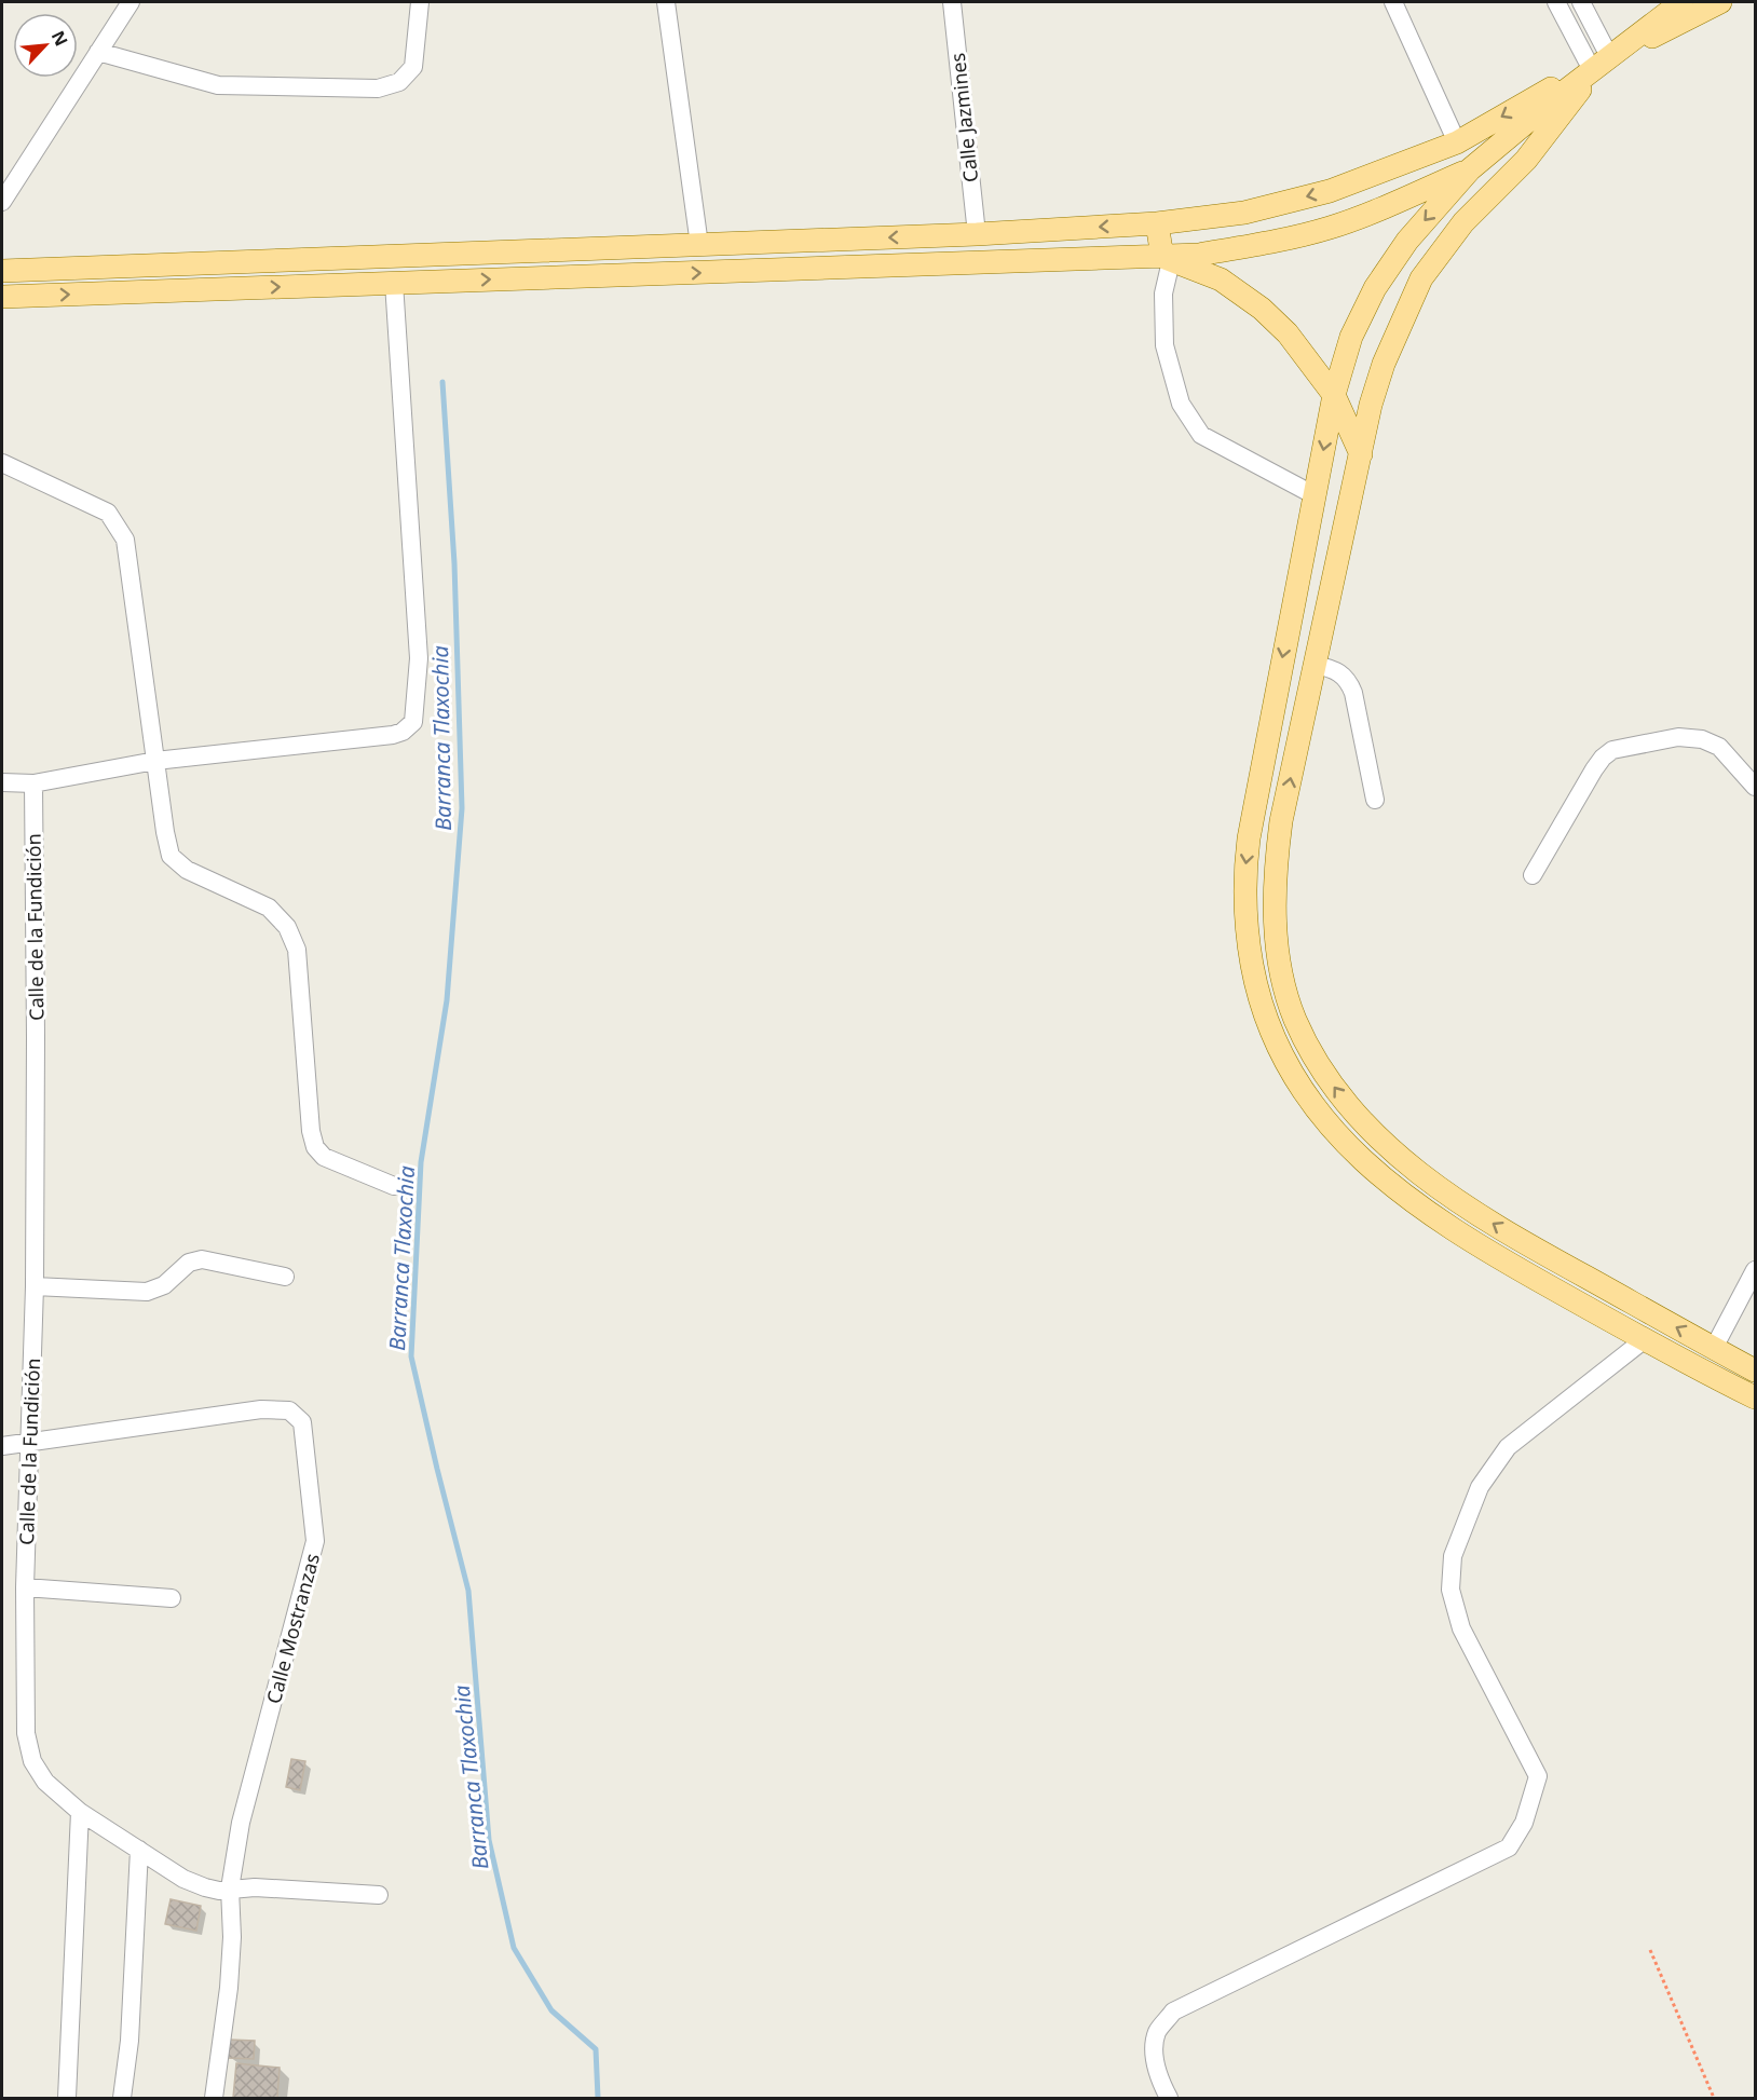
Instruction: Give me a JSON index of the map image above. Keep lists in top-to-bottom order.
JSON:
{
  "streets": {
    "street": ["Calle Jazmines", "Calle de la Fundición", "Calle Mostranzas"]
  },
  "crossings": [
    ["Calle de la Fundición", "Calle Mostranzas"]
  ],
  "water": ["Barranca Tlaxochia"],
  "north": "top right"
}
